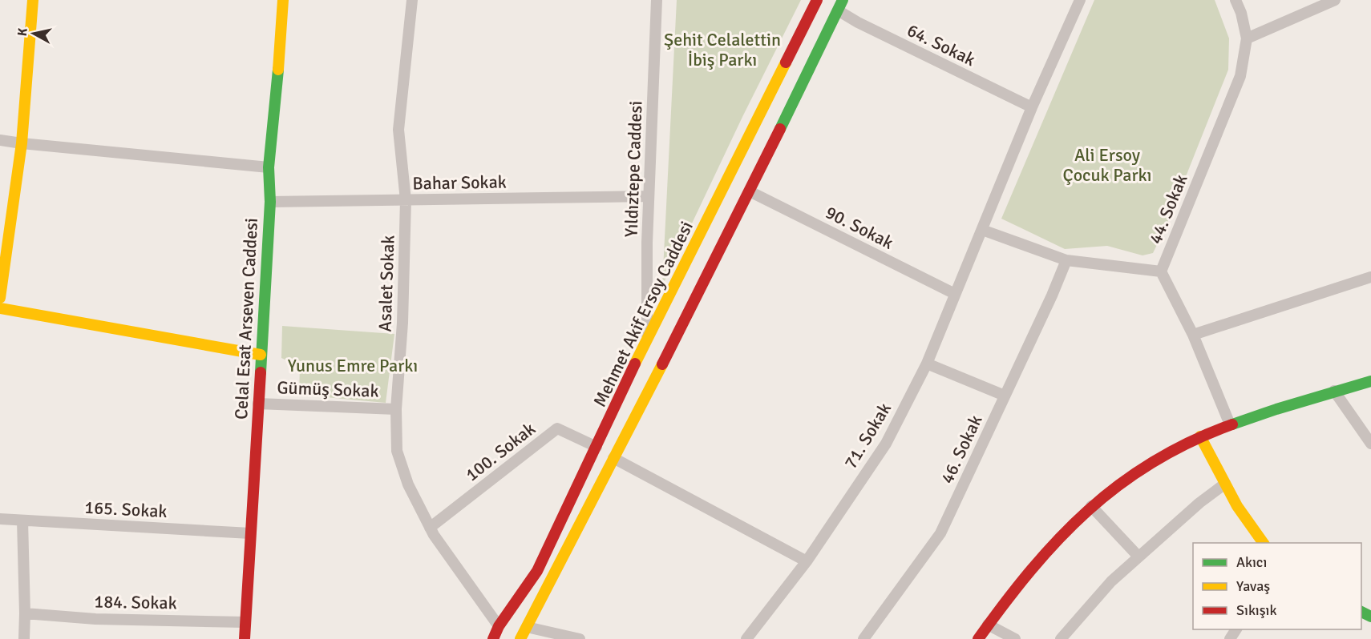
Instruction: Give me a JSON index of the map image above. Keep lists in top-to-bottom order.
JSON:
{
  "streets": {
    "main road": ["Mehmet Akif Ersoy Caddesi", "Celal Esat Arseven Caddesi"],
    "street": [
      "64. Sokak",
      "Yıldıztepe Caddesi",
      "Bahar Sokak",
      "44. Sokak",
      "90. Sokak",
      "Asalet Sokak",
      "Gümüş Sokak",
      "71. Sokak",
      "46. Sokak",
      "100. Sokak",
      "165. Sokak",
      "184. Sokak"
    ]
  },
  "crossings": [
    ["64. Sokak", "71. Sokak"],
    ["Yıldıztepe Caddesi", "Bahar Sokak"],
    ["Yıldıztepe Caddesi", "Mehmet Akif Ersoy Caddesi"],
    ["Bahar Sokak", "Asalet Sokak"],
    ["Bahar Sokak", "Celal Esat Arseven Caddesi"],
    ["90. Sokak", "71. Sokak"],
    ["Asalet Sokak", "Mehmet Akif Ersoy Caddesi"],
    ["Asalet Sokak", "Gümüş Sokak"],
    ["Asalet Sokak", "100. Sokak"],
    ["Mehmet Akif Ersoy Caddesi", "100. Sokak"],
    ["Celal Esat Arseven Caddesi", "Gümüş Sokak"],
    ["Celal Esat Arseven Caddesi", "165. Sokak"],
    ["Celal Esat Arseven Caddesi", "184. Sokak"]
  ],
  "parks": ["Şehit Celalettin İbiş Parkı", "Ali Ersoy Çocuk Parkı", "Yunus Emre Parkı"],
  "legend": ["Akıcı", "Yavaş", "Sıkışık"],
  "north": "left"
}
